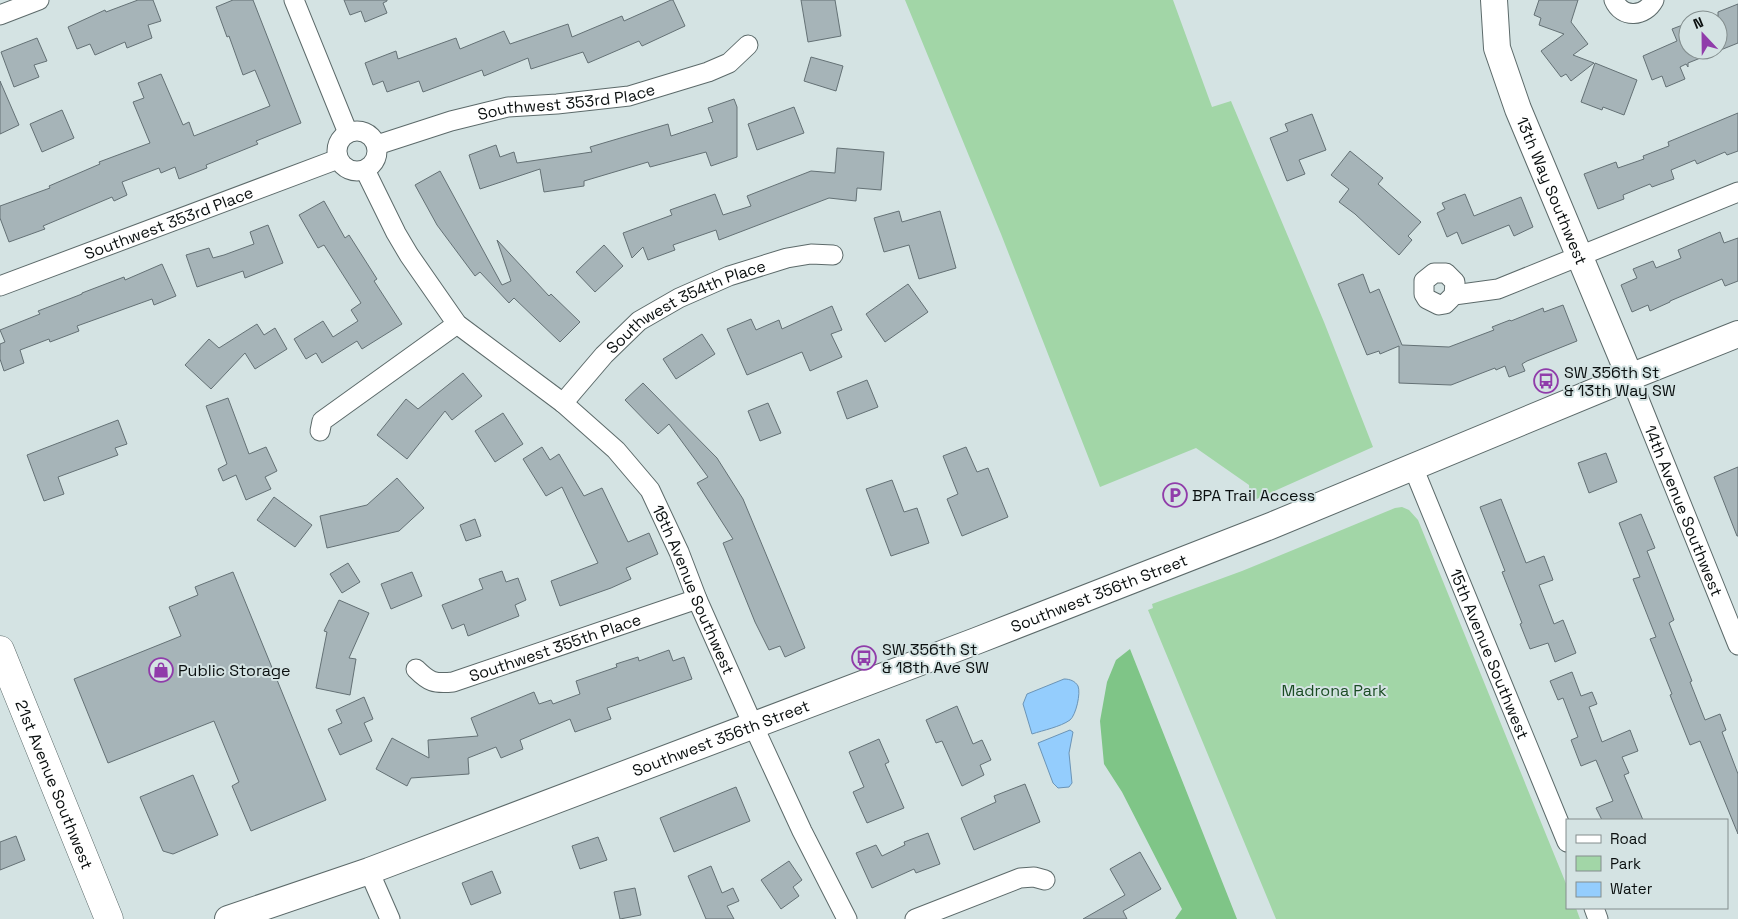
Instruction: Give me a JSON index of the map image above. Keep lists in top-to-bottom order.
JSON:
{
  "streets": {
    "main road": ["13th Way Southwest", "Southwest 356th Street", "21st Avenue Southwest"],
    "street": [
      "Southwest 353rd Place",
      "Southwest 354th Place",
      "14th Avenue Southwest",
      "18th Avenue Southwest",
      "Southwest 355th Place",
      "15th Avenue Southwest"
    ]
  },
  "crossings": [
    ["Southwest 353rd Place", "18th Avenue Southwest"],
    ["13th Way Southwest", "14th Avenue Southwest"],
    ["13th Way Southwest", "Southwest 356th Street"],
    ["Southwest 354th Place", "18th Avenue Southwest"],
    ["14th Avenue Southwest", "Southwest 356th Street"],
    ["18th Avenue Southwest", "Southwest 356th Street"],
    ["18th Avenue Southwest", "Southwest 355th Place"],
    ["Southwest 356th Street", "15th Avenue Southwest"]
  ],
  "parks": ["Madrona Park"],
  "places": {
    "bus stop": ["SW 356th St & 13th Way SW", "SW 356th St & 18th Ave SW"],
    "parking": ["BPA Trail Access"],
    "shop": ["Public Storage"]
  },
  "legend": ["Road", "Park", "Water"],
  "north": "top"
}
